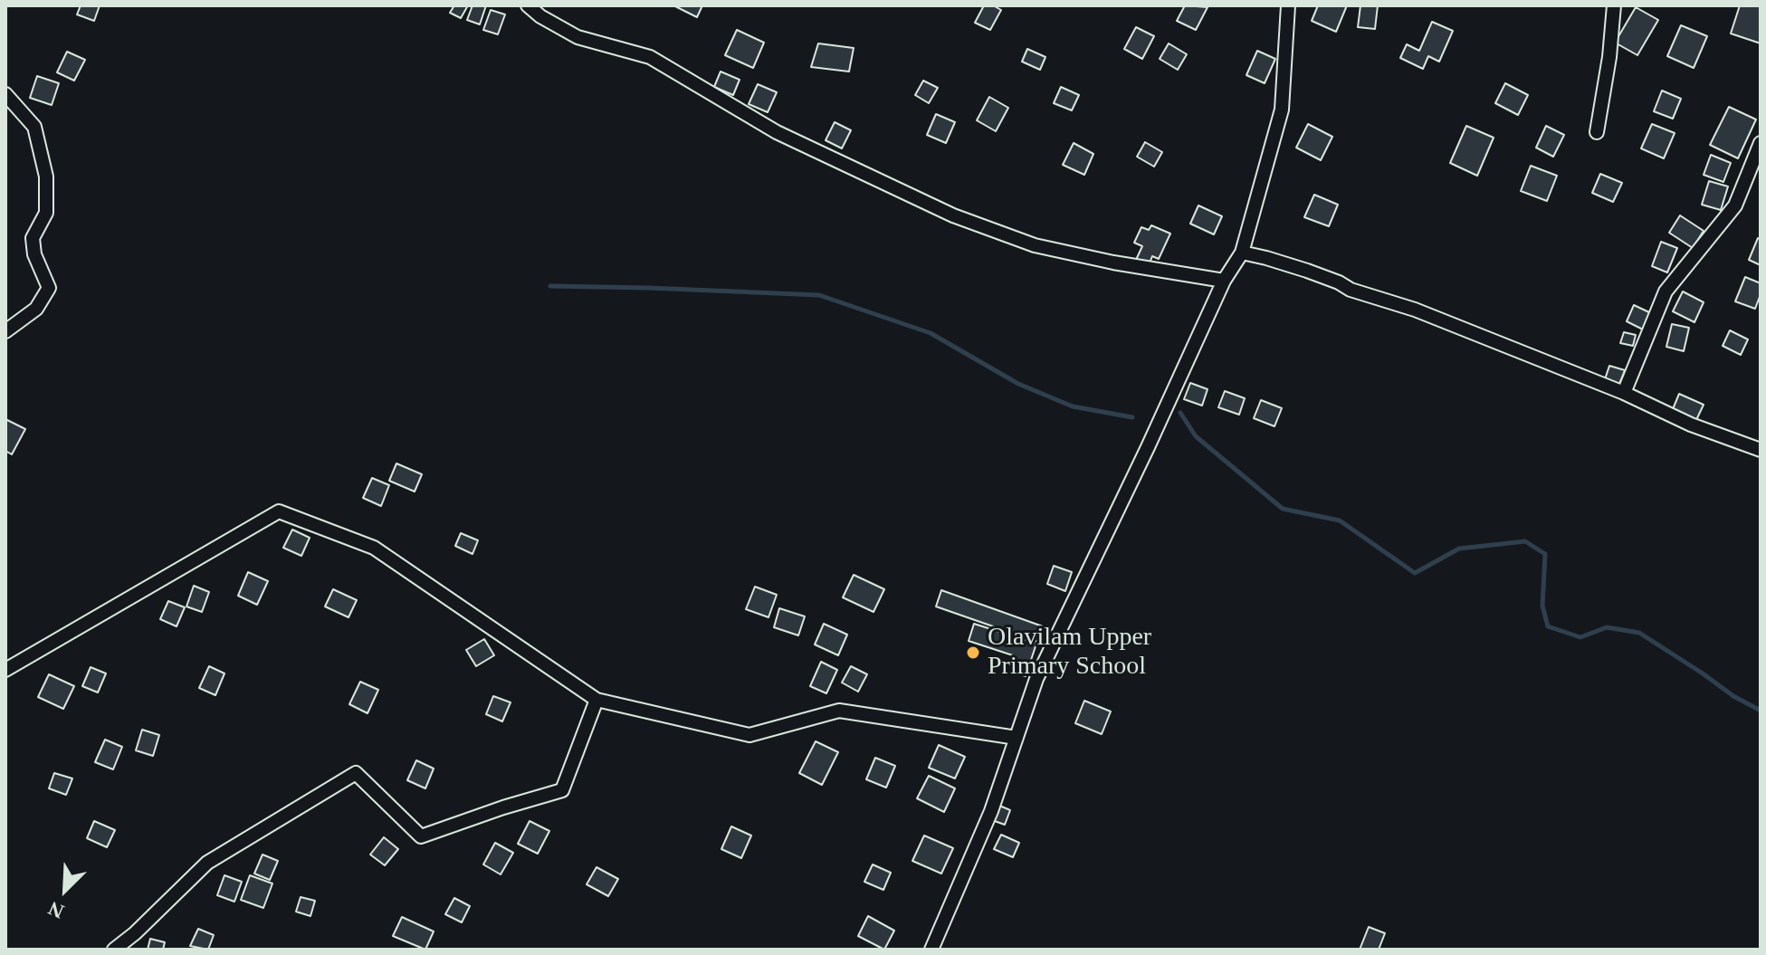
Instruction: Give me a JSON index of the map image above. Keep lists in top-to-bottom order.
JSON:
{
  "places": ["Olavilam Upper Primary School"],
  "north": "bottom left"
}
